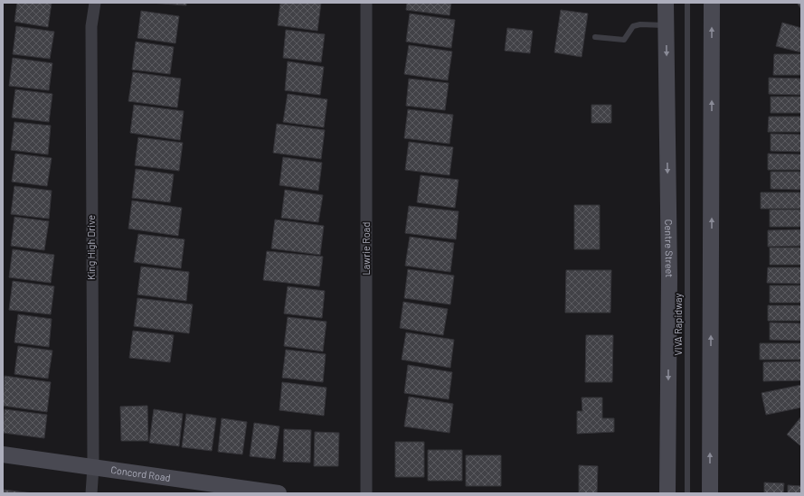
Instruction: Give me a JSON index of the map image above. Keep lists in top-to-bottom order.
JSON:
{
  "streets": {
    "main road": ["Centre Street", "Concord Road"],
    "street": ["King High Drive", "Lawrie Road"],
    "lane": ["VIVA Rapidway"]
  },
  "crossings": [
    ["King High Drive", "Concord Road"]
  ]
}
